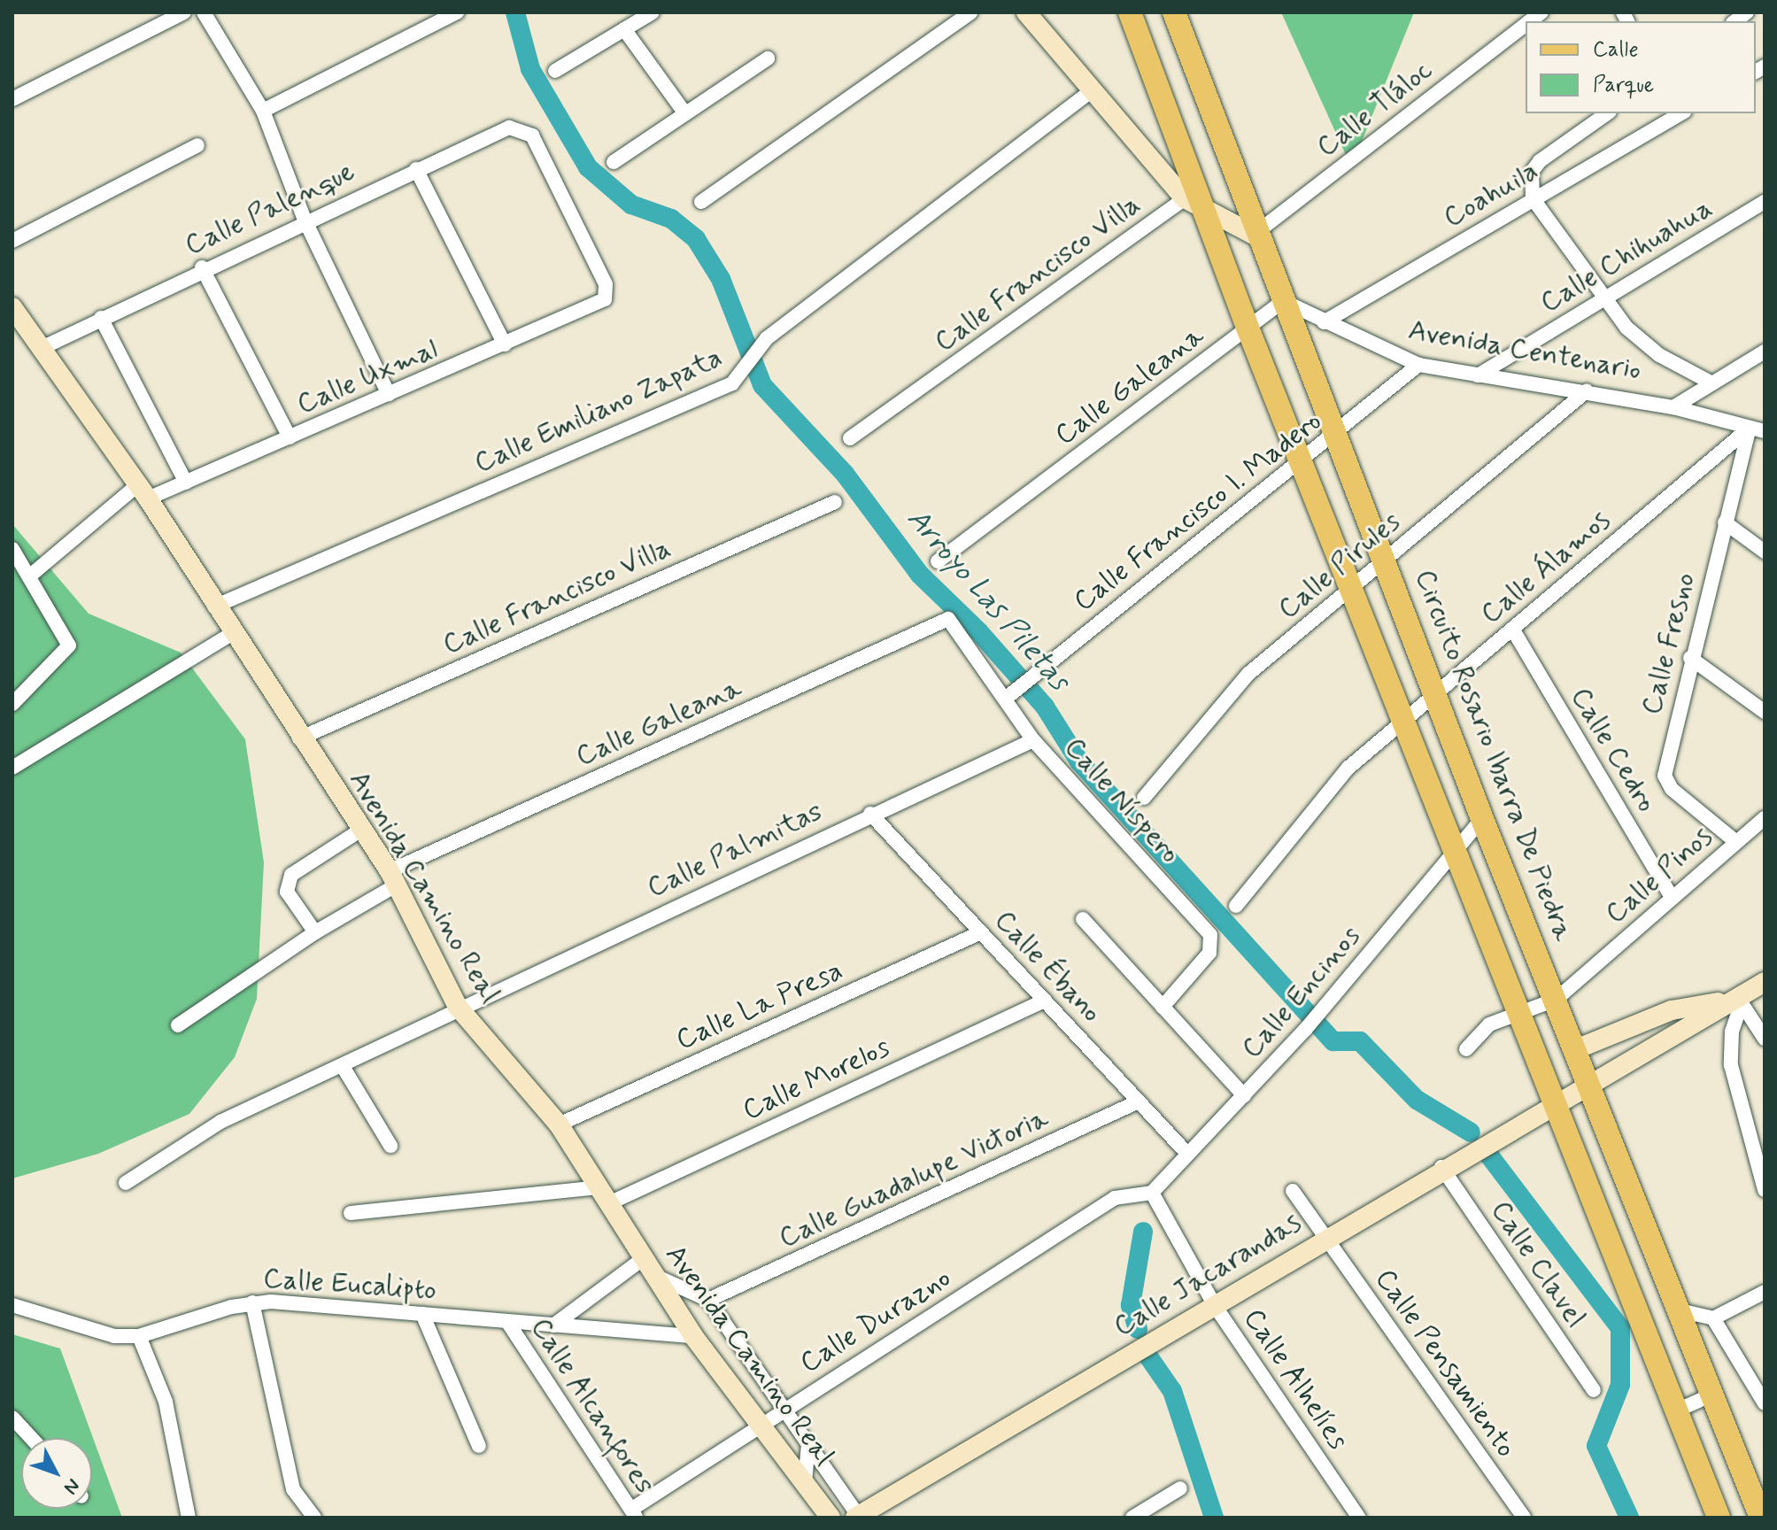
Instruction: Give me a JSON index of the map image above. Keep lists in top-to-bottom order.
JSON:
{
  "streets": {
    "main road": ["Circuito Rosario Ibarra De Piedra"],
    "street": [
      "Calle Tláloc",
      "Coahuila",
      "Calle Palenque",
      "Calle Chihuahua",
      "Calle Francisco Villa",
      "Avenida Centenario",
      "Calle Uxmal",
      "Calle Galeana",
      "Calle Emiliano Zapata",
      "Calle Francisco I. Madero",
      "Calle Pirules",
      "Calle Álamos",
      "Calle Fresno",
      "Calle Cedro",
      "Calle Níspero",
      "Calle Palmitas",
      "Calle Pinos",
      "Avenida Camino Real",
      "Calle Ébano",
      "Calle Encinos",
      "Calle La Presa",
      "Calle Morelos",
      "Calle Guadalupe Victoria",
      "Calle Clavel",
      "Calle Jacarandas",
      "Calle Eucalipto",
      "Calle Durazno",
      "Calle Pensamiento",
      "Calle Alhelíes",
      "Calle Alcanfores"
    ]
  },
  "crossings": [
    ["Calle Tláloc", "Circuito Rosario Ibarra De Piedra"],
    ["Coahuila", "Avenida Centenario"],
    ["Calle Palenque", "Calle Uxmal"],
    ["Calle Palenque", "Avenida Camino Real"],
    ["Calle Chihuahua", "Avenida Centenario"],
    ["Calle Francisco Villa", "Avenida Camino Real"],
    ["Avenida Centenario", "Calle Galeana"],
    ["Avenida Centenario", "Calle Francisco I. Madero"],
    ["Avenida Centenario", "Calle Pirules"],
    ["Avenida Centenario", "Calle Álamos"],
    ["Avenida Centenario", "Calle Fresno"],
    ["Avenida Centenario", "Circuito Rosario Ibarra De Piedra"],
    ["Calle Uxmal", "Avenida Camino Real"],
    ["Calle Galeana", "Circuito Rosario Ibarra De Piedra"],
    ["Calle Galeana", "Calle Níspero"],
    ["Calle Galeana", "Avenida Camino Real"],
    ["Calle Emiliano Zapata", "Avenida Camino Real"],
    ["Calle Francisco I. Madero", "Circuito Rosario Ibarra De Piedra"],
    ["Calle Francisco I. Madero", "Calle Níspero"],
    ["Calle Pirules", "Circuito Rosario Ibarra De Piedra"],
    ["Calle Álamos", "Calle Fresno"],
    ["Calle Álamos", "Calle Cedro"],
    ["Calle Álamos", "Circuito Rosario Ibarra De Piedra"],
    ["Calle Fresno", "Calle Pinos"],
    ["Calle Cedro", "Calle Pinos"],
    ["Circuito Rosario Ibarra De Piedra", "Calle Pinos"],
    ["Circuito Rosario Ibarra De Piedra", "Calle Encinos"],
    ["Circuito Rosario Ibarra De Piedra", "Calle Jacarandas"],
    ["Calle Níspero", "Calle Palmitas"],
    ["Calle Palmitas", "Avenida Camino Real"],
    ["Calle Palmitas", "Calle Ébano"],
    ["Avenida Camino Real", "Calle La Presa"],
    ["Avenida Camino Real", "Calle Morelos"],
    ["Avenida Camino Real", "Calle Eucalipto"],
    ["Avenida Camino Real", "Calle Durazno"],
    ["Calle Ébano", "Calle Encinos"],
    ["Calle Ébano", "Calle La Presa"],
    ["Calle Ébano", "Calle Morelos"],
    ["Calle Ébano", "Calle Guadalupe Victoria"],
    ["Calle Encinos", "Calle Durazno"],
    ["Calle Encinos", "Calle Alhelíes"],
    ["Calle Clavel", "Calle Jacarandas"],
    ["Calle Jacarandas", "Calle Pensamiento"],
    ["Calle Jacarandas", "Calle Alhelíes"],
    ["Calle Eucalipto", "Calle Alcanfores"],
    ["Calle Durazno", "Calle Alhelíes"],
    ["Calle Durazno", "Calle Alcanfores"]
  ],
  "water": ["Arroyo Las Piletas"],
  "legend": ["Calle", "Parque"],
  "north": "bottom right"
}
